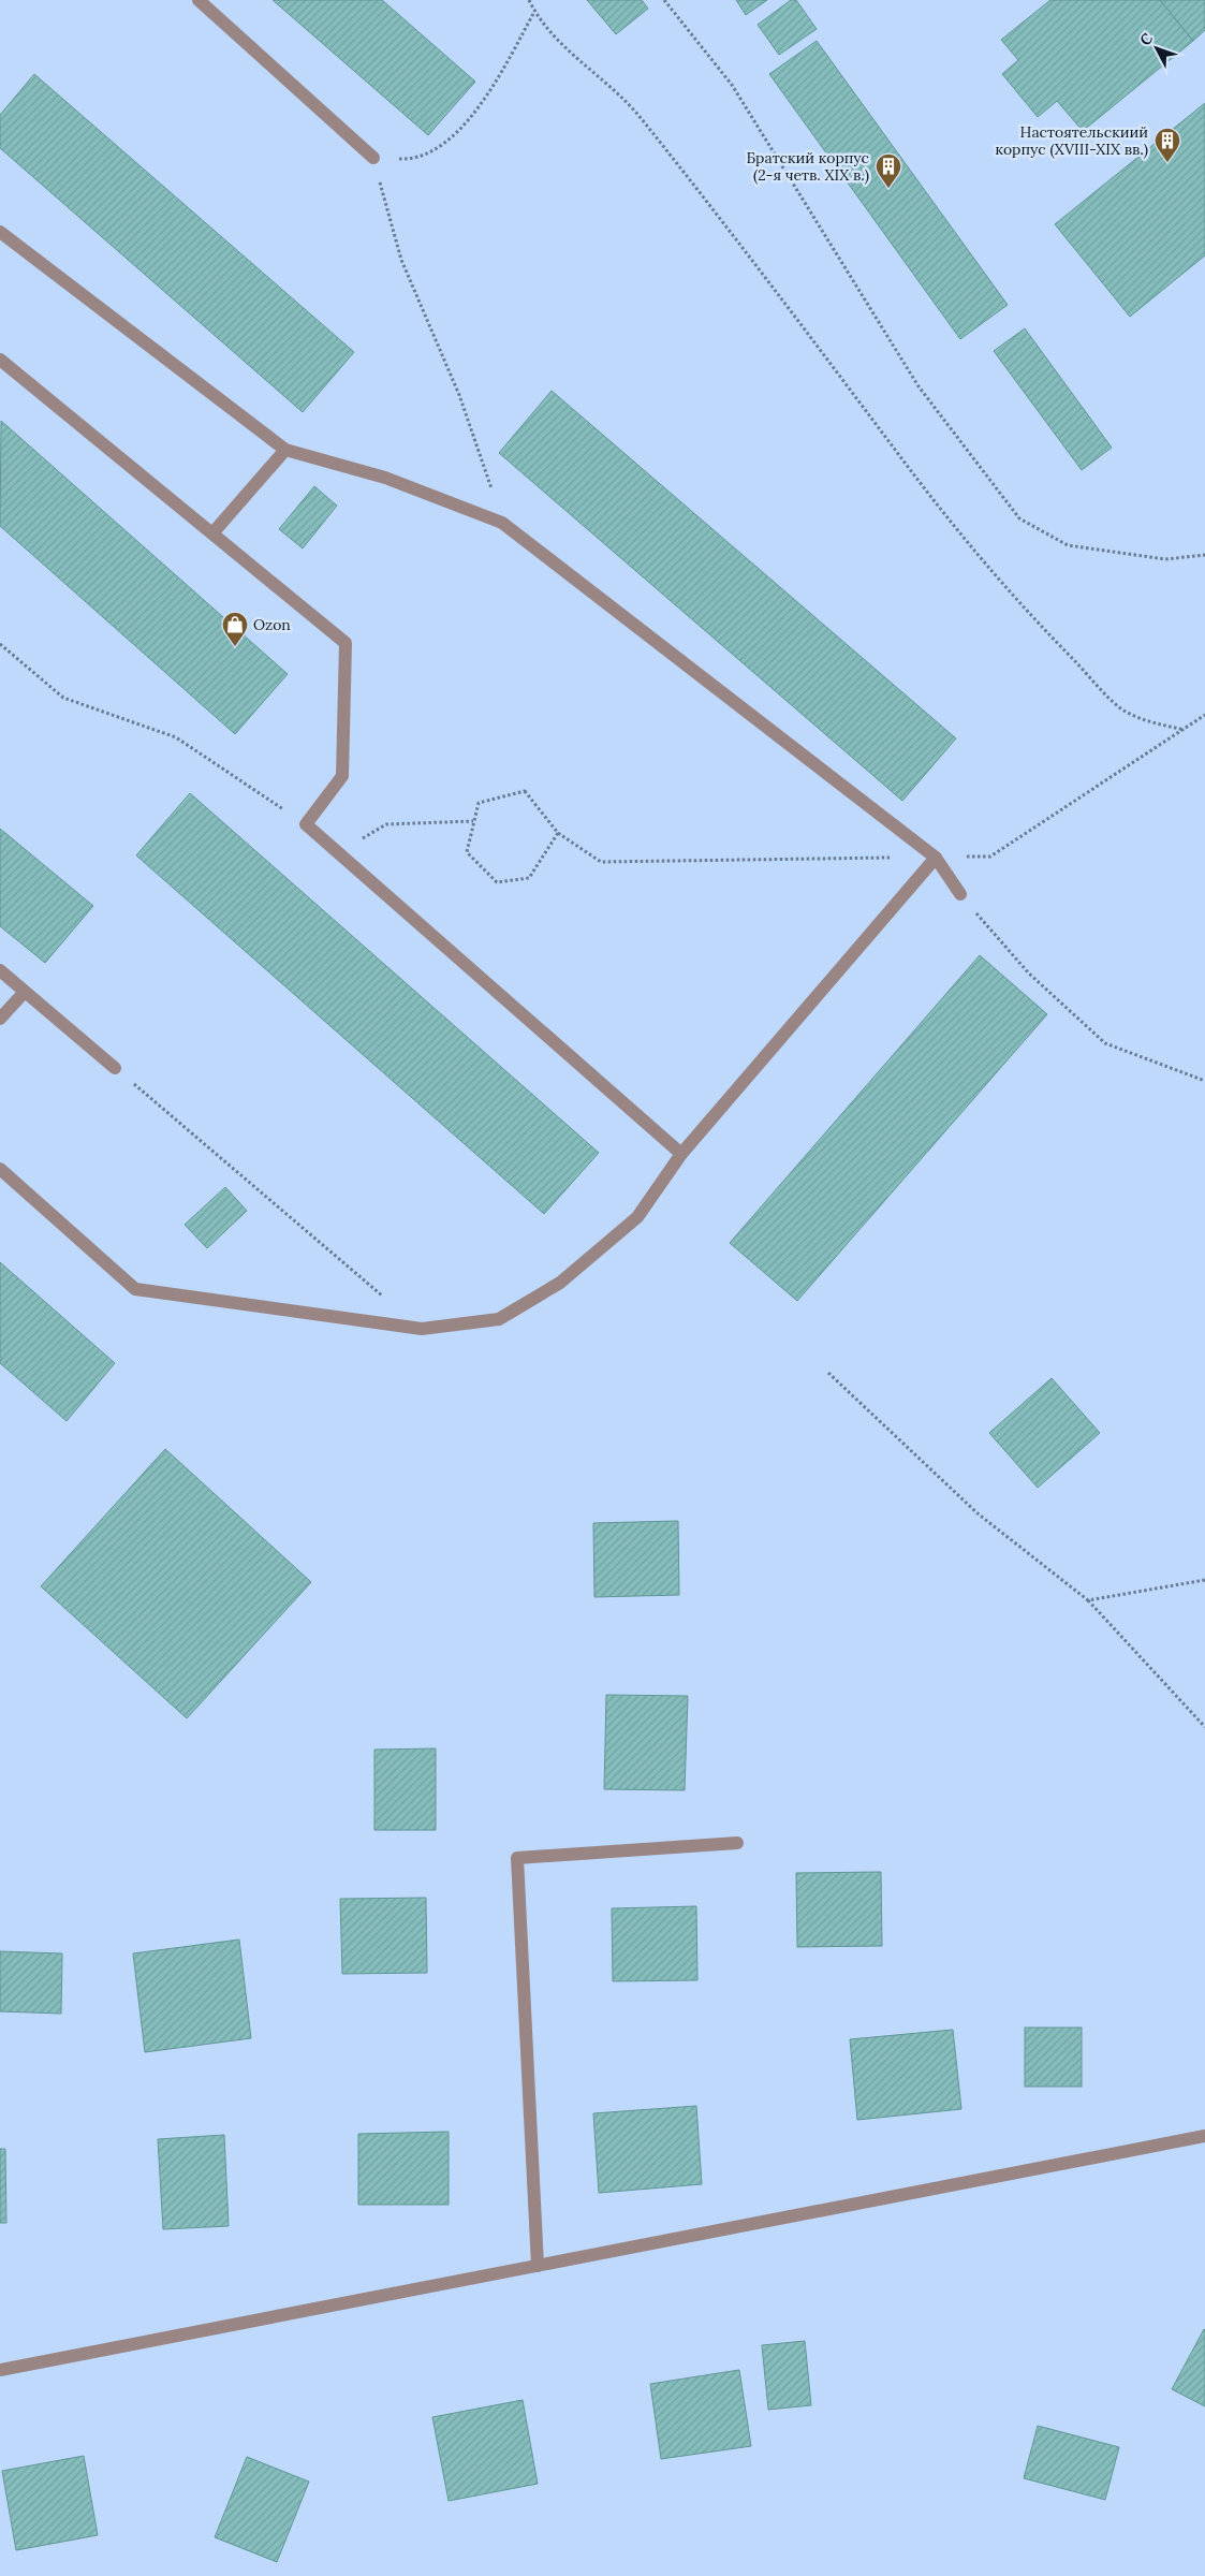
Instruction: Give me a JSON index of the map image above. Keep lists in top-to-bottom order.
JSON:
{
  "places": {
    "building": ["Настоятельскиий корпус (XVIII-XIX вв.)", "Братский корпус (2-я четв. XIX в.)"],
    "shop": ["Ozon"]
  },
  "north": "top left"
}
